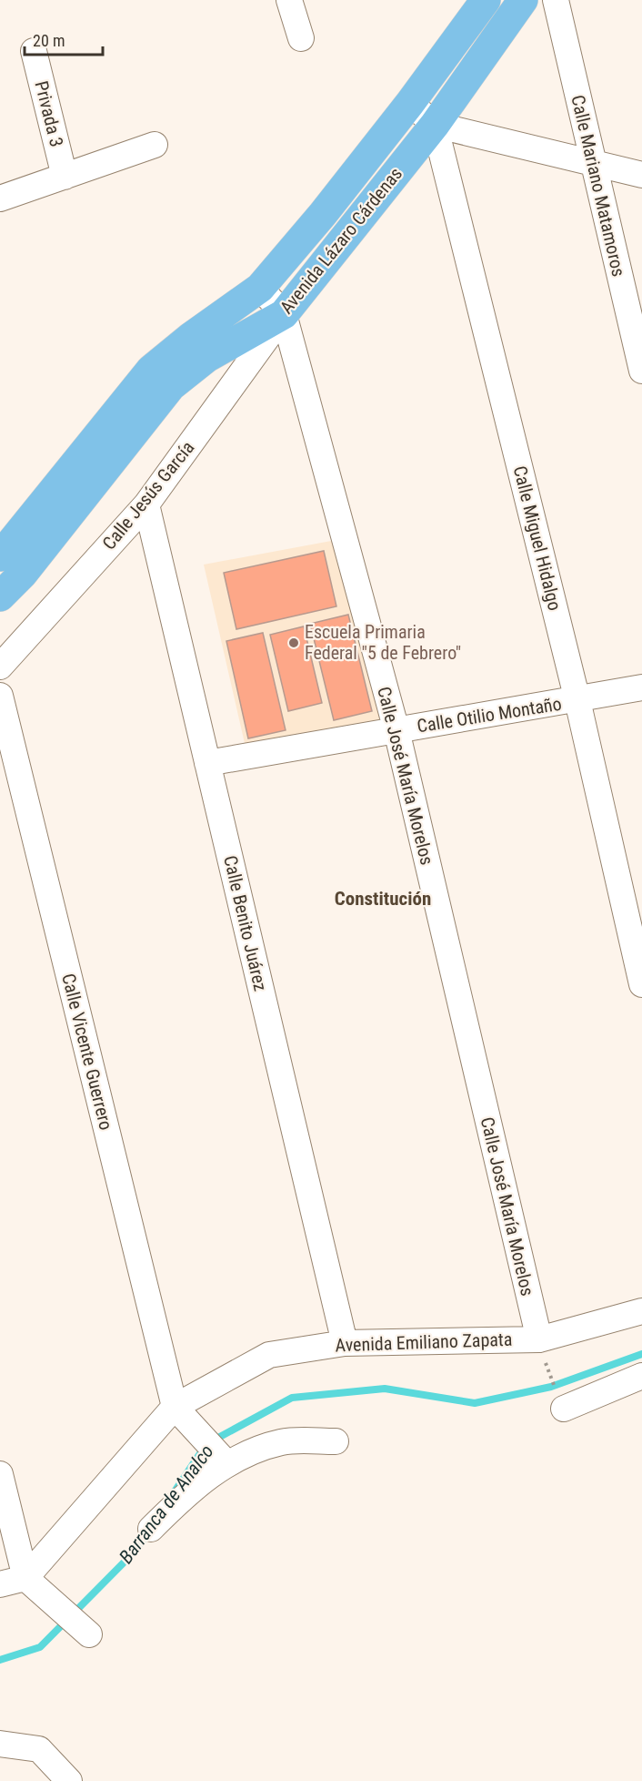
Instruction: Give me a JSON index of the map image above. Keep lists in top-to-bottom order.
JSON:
{
  "streets": {
    "main road": ["Avenida Lázaro Cárdenas"],
    "street": [
      "Privada 3",
      "Calle Mariano Matamoros",
      "Calle Jesús García",
      "Calle Miguel Hidalgo",
      "Calle Otilio Montaño",
      "Calle José María Morelos",
      "Calle Benito Juárez",
      "Calle Vicente Guerrero",
      "Avenida Emiliano Zapata"
    ]
  },
  "crossings": [
    ["Avenida Lázaro Cárdenas", "Calle Jesús García"],
    ["Avenida Lázaro Cárdenas", "Calle Miguel Hidalgo"],
    ["Avenida Lázaro Cárdenas", "Calle José María Morelos"],
    ["Calle Jesús García", "Calle José María Morelos"],
    ["Calle Jesús García", "Calle Benito Juárez"],
    ["Calle Miguel Hidalgo", "Calle Otilio Montaño"],
    ["Calle Otilio Montaño", "Calle José María Morelos"],
    ["Calle Otilio Montaño", "Calle Benito Juárez"],
    ["Calle José María Morelos", "Avenida Emiliano Zapata"],
    ["Calle Benito Juárez", "Avenida Emiliano Zapata"],
    ["Calle Vicente Guerrero", "Avenida Emiliano Zapata"]
  ],
  "districts": ["Constitución"],
  "water": ["Barranca de Analco"],
  "places": ["Escuela Primaria Federal \"5 de Febrero\""],
  "scale_bar": "20 m"
}
